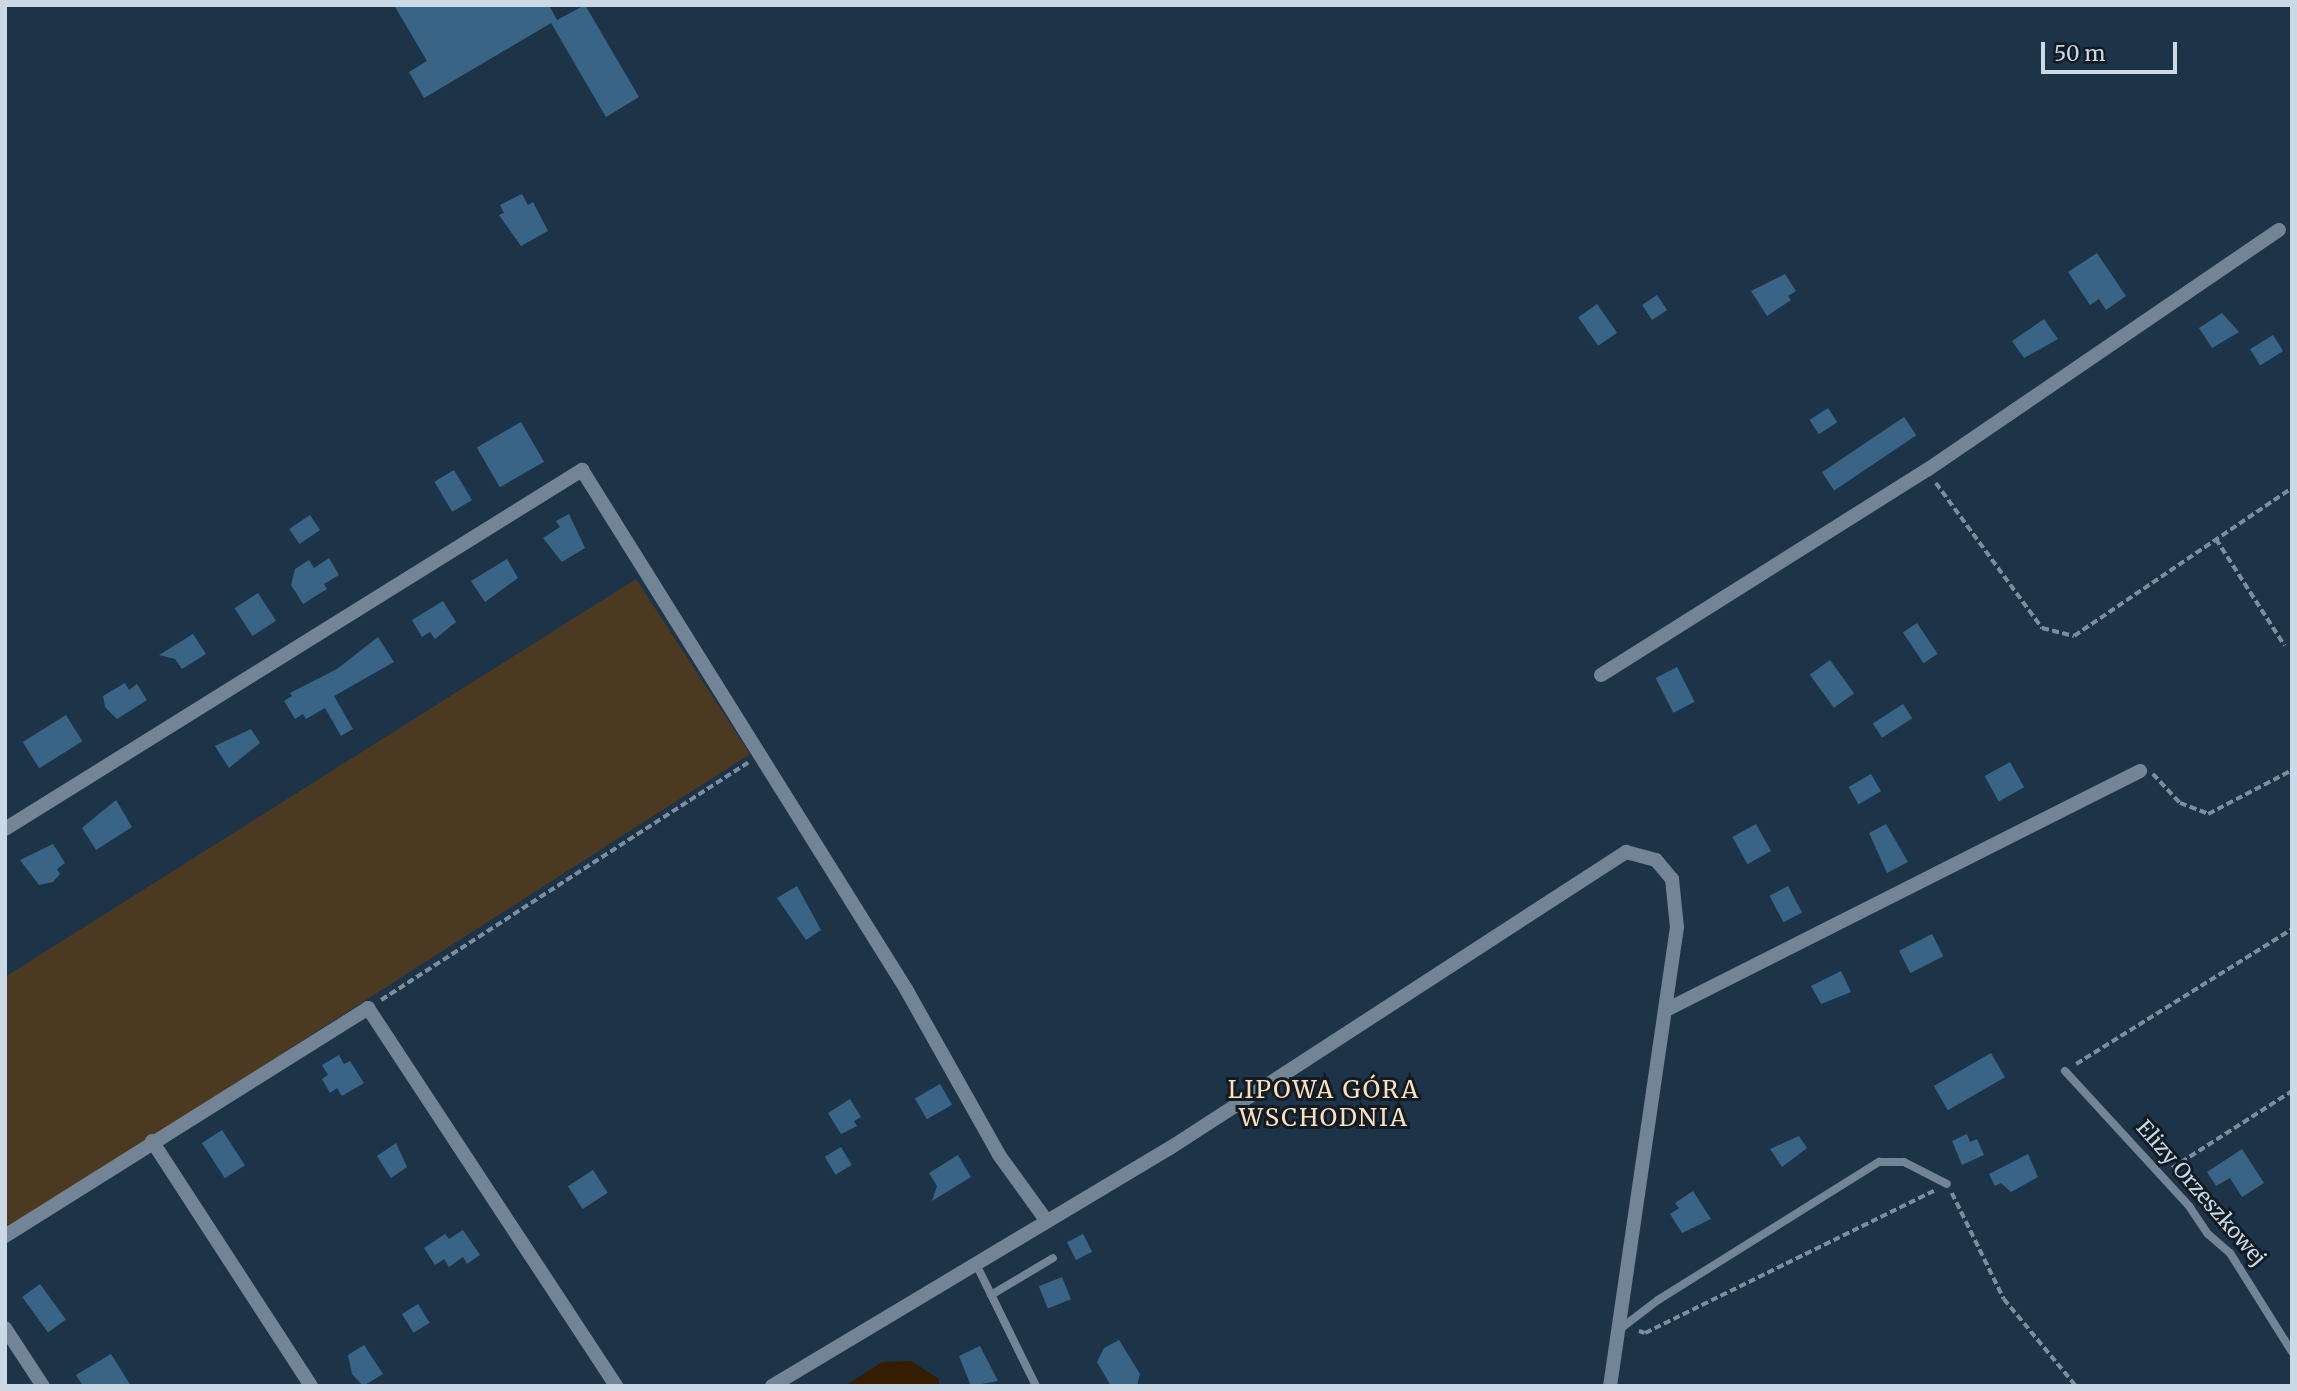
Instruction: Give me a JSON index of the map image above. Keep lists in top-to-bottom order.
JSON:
{
  "streets": {
    "lane": ["Elizy Orzeszkowej"]
  },
  "districts": ["LIPOWA GÓRA WSCHODNIA"],
  "scale_bar": "50 m"
}
